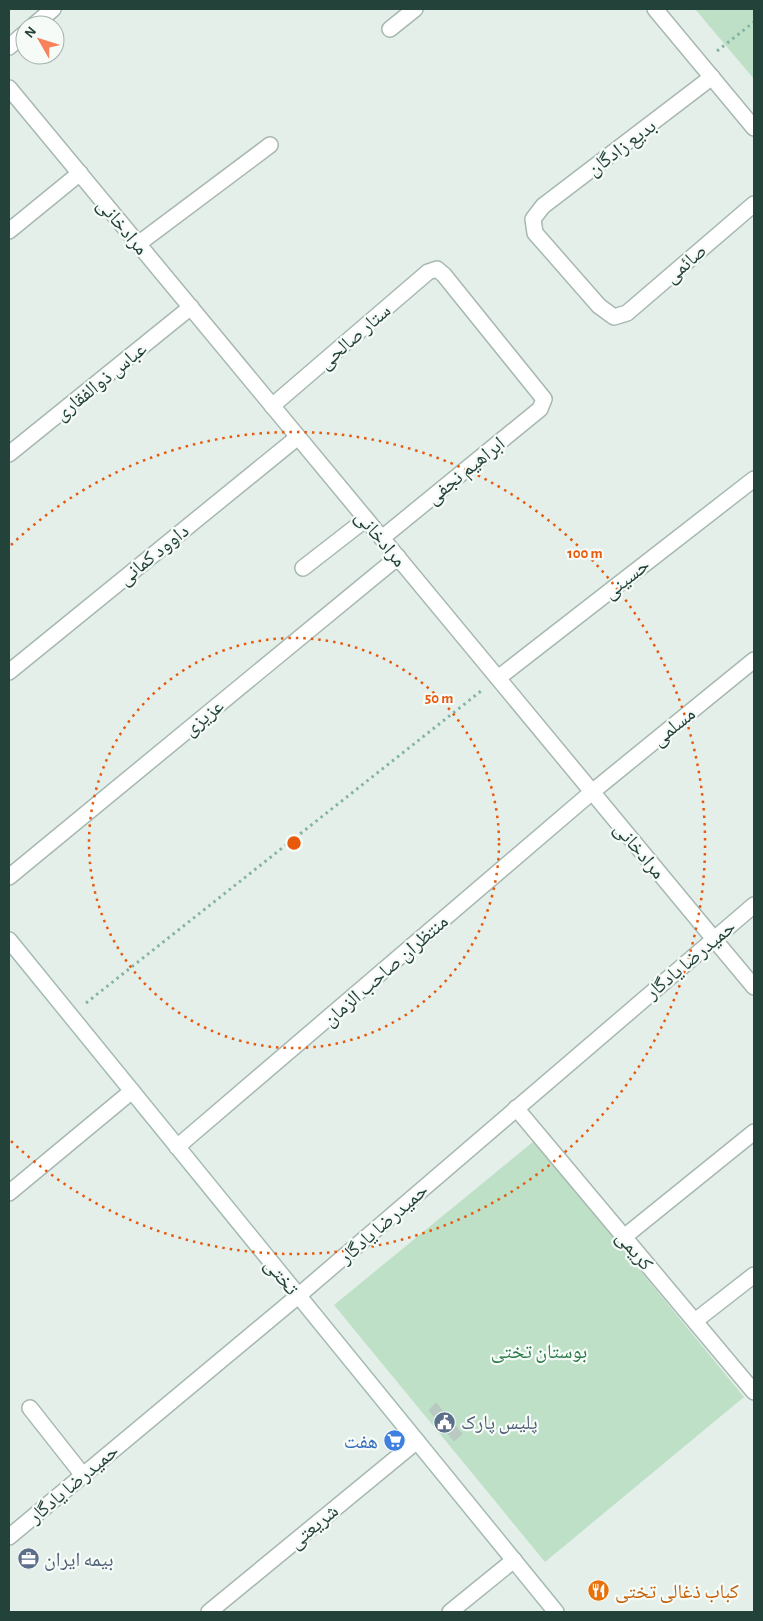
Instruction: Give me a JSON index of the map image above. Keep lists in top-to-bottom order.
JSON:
{
  "streets": {
    "street": [
      "بدیع زادگان",
      "مرادخانی",
      "صائمی",
      "ستار صالحی",
      "عباس ذوالفقاری",
      "ابراهیم نجفی",
      "داوود کمانی",
      "حسینی",
      "عزیزی",
      "مسلمی",
      "حمیدرضا یادگار",
      "منتظران صاحب الزمان",
      "کریمی",
      "تختی",
      "شریعتی"
    ]
  },
  "crossings": [
    ["بدیع زادگان", "صائمی"],
    ["مرادخانی", "ستار صالحی"],
    ["مرادخانی", "عباس ذوالفقاری"],
    ["مرادخانی", "ابراهیم نجفی"],
    ["مرادخانی", "داوود کمانی"],
    ["مرادخانی", "حسینی"],
    ["مرادخانی", "عزیزی"],
    ["مرادخانی", "مسلمی"],
    ["مرادخانی", "حمیدرضا یادگار"],
    ["مرادخانی", "منتظران صاحب الزمان"],
    ["ستار صالحی", "ابراهیم نجفی"],
    ["مسلمی", "منتظران صاحب الزمان"],
    ["حمیدرضا یادگار", "کریمی"],
    ["حمیدرضا یادگار", "تختی"],
    ["منتظران صاحب الزمان", "تختی"],
    ["تختی", "شریعتی"]
  ],
  "parks": ["بوستان تختی"],
  "places": {
    "public building": ["پلیس پارک"],
    "supermarket": ["هفت"],
    "office": ["بیمه ایران"],
    "restaurant": ["کباب ذغالی تختی"]
  },
  "north": "top left",
  "rings": ["100 m", "50 m"]
}
